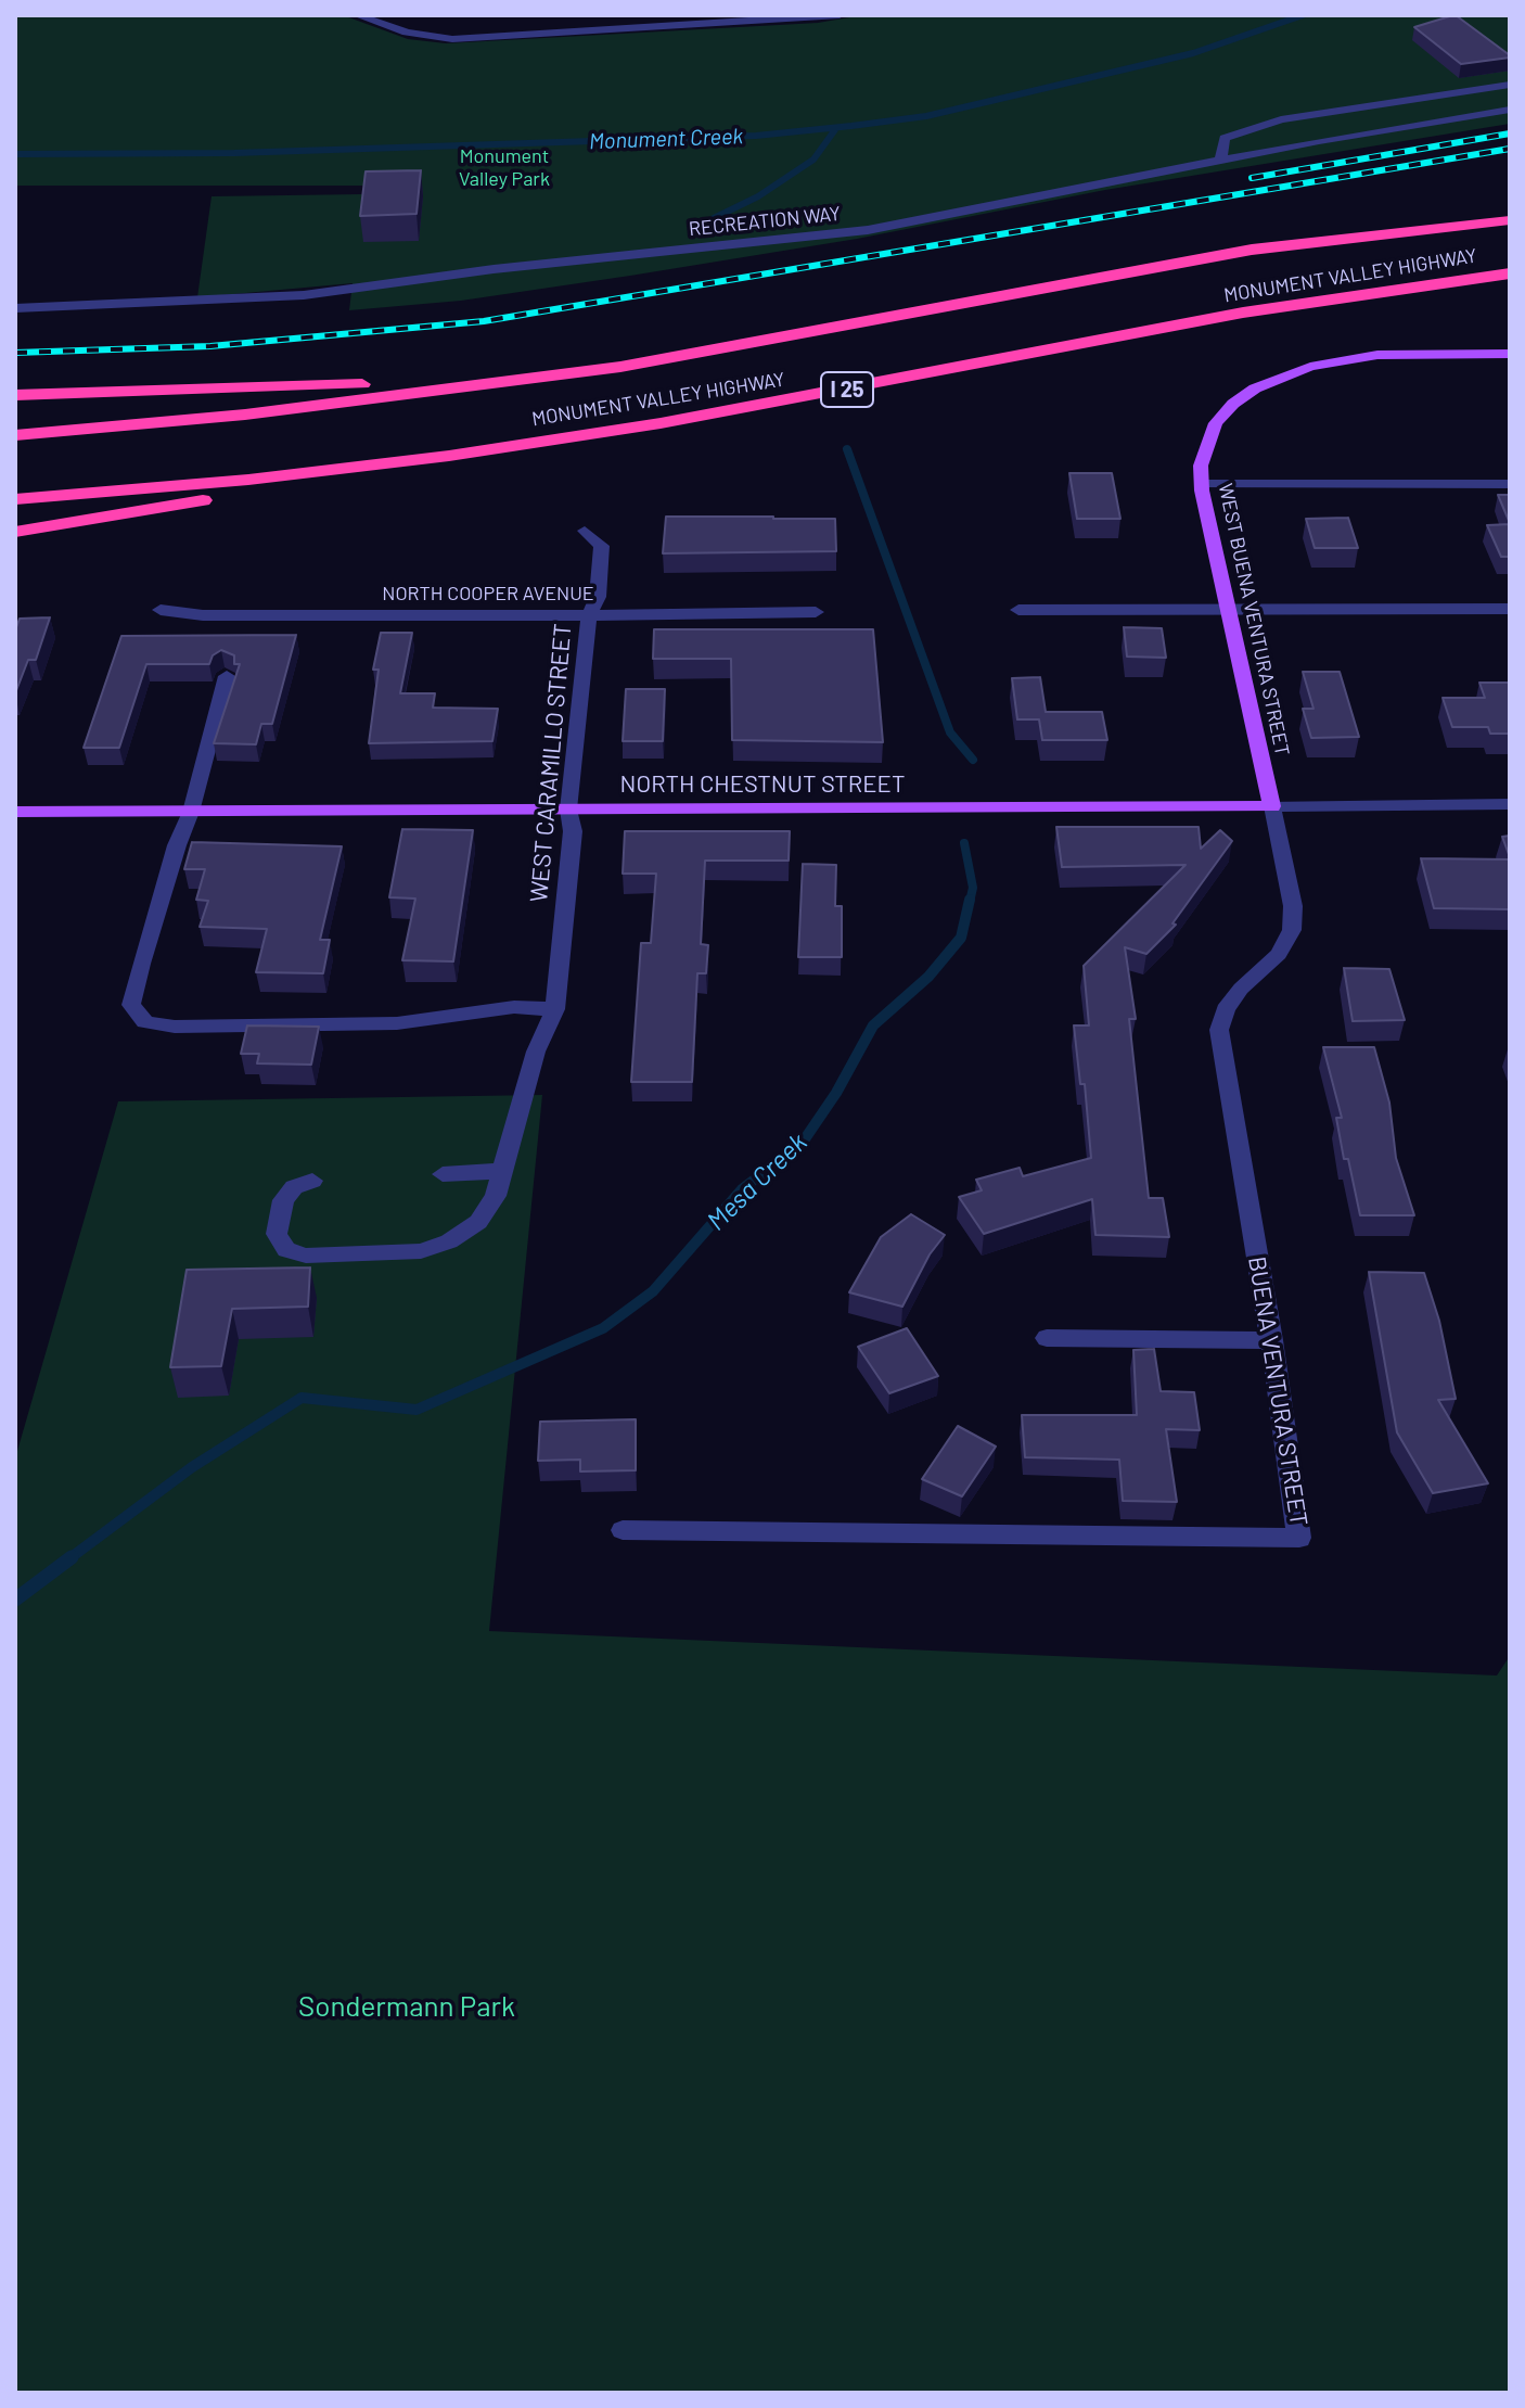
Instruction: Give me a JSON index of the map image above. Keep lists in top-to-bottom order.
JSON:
{
  "streets": {
    "highway": ["MONUMENT VALLEY HIGHWAY", "I 25"],
    "main road": ["WEST BUENA VENTURA STREET", "NORTH CHESTNUT STREET"],
    "street": [
      "RECREATION WAY",
      "NORTH COOPER AVENUE",
      "WEST CARAMILLO STREET",
      "BUENA VENTURA STREET"
    ]
  },
  "crossings": [
    ["NORTH COOPER AVENUE", "WEST CARAMILLO STREET"],
    ["WEST BUENA VENTURA STREET", "NORTH CHESTNUT STREET"],
    ["WEST BUENA VENTURA STREET", "BUENA VENTURA STREET"],
    ["WEST CARAMILLO STREET", "NORTH CHESTNUT STREET"],
    ["NORTH CHESTNUT STREET", "BUENA VENTURA STREET"]
  ],
  "water": ["Monument Creek", "Mesa Creek"],
  "parks": ["Monument Valley Park", "Sondermann Park"]
}
